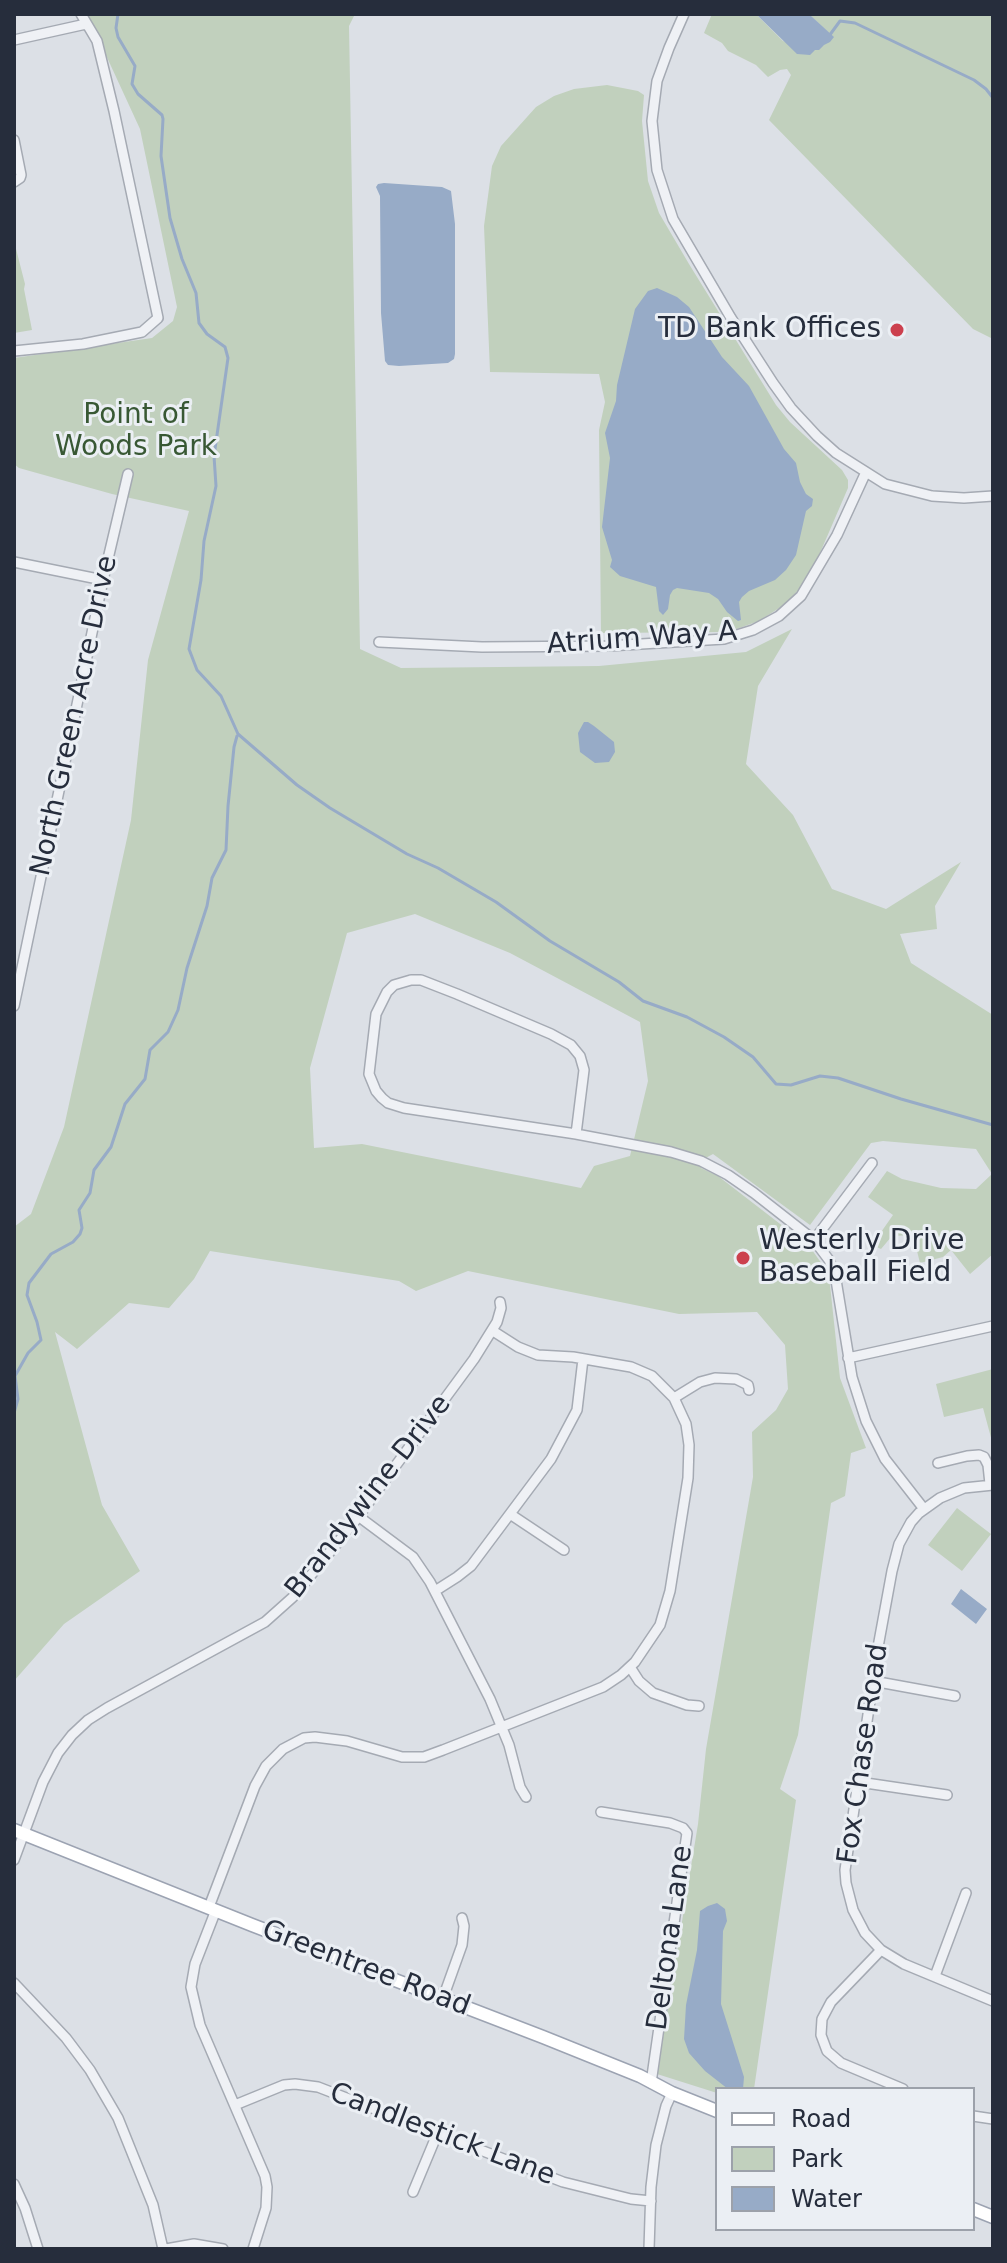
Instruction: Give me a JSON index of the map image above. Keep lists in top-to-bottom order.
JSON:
{
  "streets": {
    "main road": ["Greentree Road"],
    "street": [
      "Atrium Way A",
      "North Green Acre Drive",
      "Brandywine Drive",
      "Fox Chase Road",
      "Deltona Lane",
      "Candlestick Lane"
    ]
  },
  "crossings": [
    ["Brandywine Drive", "Greentree Road"],
    ["Deltona Lane", "Greentree Road"]
  ],
  "parks": ["Point of Woods Park"],
  "places": ["TD Bank Offices", "Westerly Drive Baseball Field"],
  "legend": ["Road", "Park", "Water"]
}
